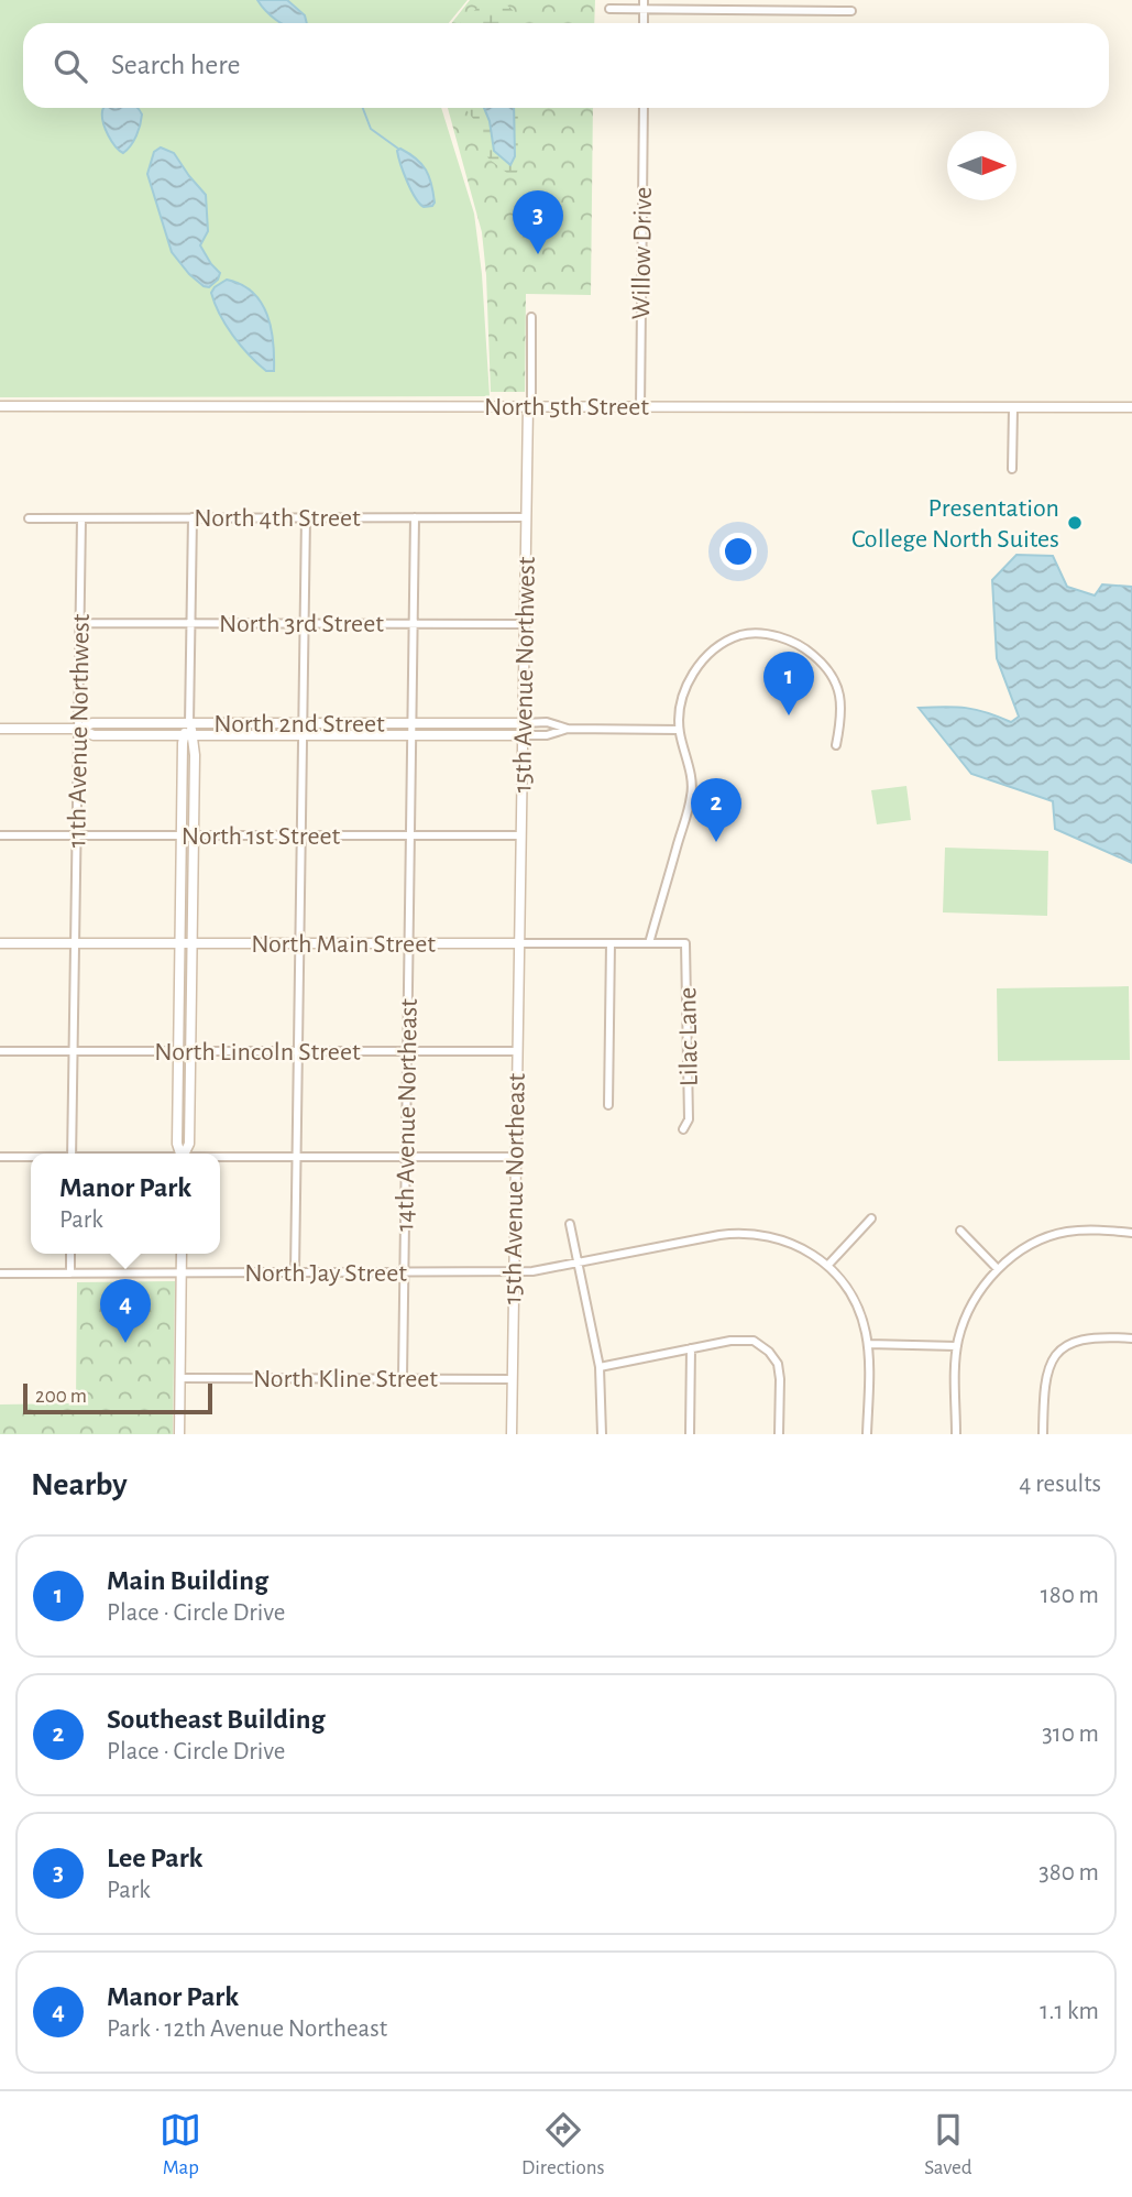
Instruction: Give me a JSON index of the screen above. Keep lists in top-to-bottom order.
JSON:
{
  "streets": {
    "street": [
      "Willow Drive",
      "North 5th Street",
      "North 4th Street",
      "North 3rd Street",
      "15th Avenue Northwest",
      "North 2nd Street",
      "11th Avenue Northwest",
      "North 1st Street",
      "North Main Street",
      "Lilac Lane",
      "North Lincoln Street",
      "14th Avenue Northeast",
      "15th Avenue Northeast",
      "North Jay Street",
      "North Kline Street"
    ]
  },
  "crossings": [
    ["Willow Drive", "North 5th Street"],
    ["North 5th Street", "15th Avenue Northwest"],
    ["North 4th Street", "15th Avenue Northwest"],
    ["North 4th Street", "11th Avenue Northwest"],
    ["North 4th Street", "14th Avenue Northeast"],
    ["North 3rd Street", "15th Avenue Northwest"],
    ["North 3rd Street", "11th Avenue Northwest"],
    ["North 3rd Street", "14th Avenue Northeast"],
    ["15th Avenue Northwest", "North 2nd Street"],
    ["15th Avenue Northwest", "North 1st Street"],
    ["15th Avenue Northwest", "North Main Street"],
    ["15th Avenue Northwest", "15th Avenue Northeast"],
    ["North 2nd Street", "11th Avenue Northwest"],
    ["North 2nd Street", "14th Avenue Northeast"],
    ["11th Avenue Northwest", "North 1st Street"],
    ["11th Avenue Northwest", "North Main Street"],
    ["11th Avenue Northwest", "North Lincoln Street"],
    ["North 1st Street", "14th Avenue Northeast"],
    ["North Main Street", "Lilac Lane"],
    ["North Main Street", "14th Avenue Northeast"],
    ["North Main Street", "15th Avenue Northeast"],
    ["North Lincoln Street", "14th Avenue Northeast"],
    ["North Lincoln Street", "15th Avenue Northeast"],
    ["14th Avenue Northeast", "North Jay Street"],
    ["14th Avenue Northeast", "North Kline Street"],
    ["15th Avenue Northeast", "North Jay Street"],
    ["15th Avenue Northeast", "North Kline Street"]
  ],
  "places": ["Presentation College North Suites"],
  "scale_bar": "200 m",
  "north": "right",
  "page": {
    "search": "Search here",
    "pins": [
      "3",
      "1",
      "2",
      "4"
    ],
    "popup": ["Manor Park", "Park"],
    "scale": "200 m",
    "heading": ["Nearby", "4 results"],
    "list": [
      {
        "mark": "1",
        "name": "Main Building",
        "note": "Place · Circle Drive",
        "value": "180 m"
      },
      {
        "mark": "2",
        "name": "Southeast Building",
        "note": "Place · Circle Drive",
        "value": "310 m"
      },
      {
        "mark": "3",
        "name": "Lee Park",
        "note": "Park",
        "value": "380 m"
      },
      {
        "mark": "4",
        "name": "Manor Park",
        "note": "Park · 12th Avenue Northeast",
        "value": "1.1 km"
      }
    ],
    "nav": ["Map", "Directions", "Saved"]
  }
}
